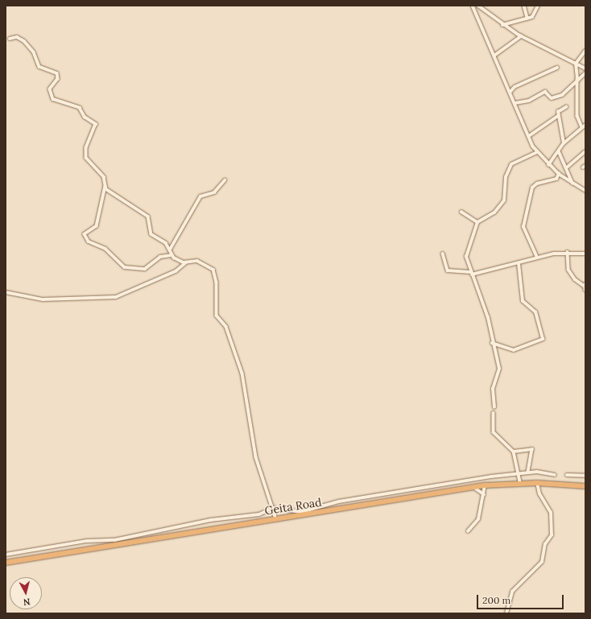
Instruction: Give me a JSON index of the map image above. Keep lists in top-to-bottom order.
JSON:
{
  "streets": {
    "highway": ["Geita Road"]
  },
  "scale_bar": "200 m",
  "north": "bottom"
}
